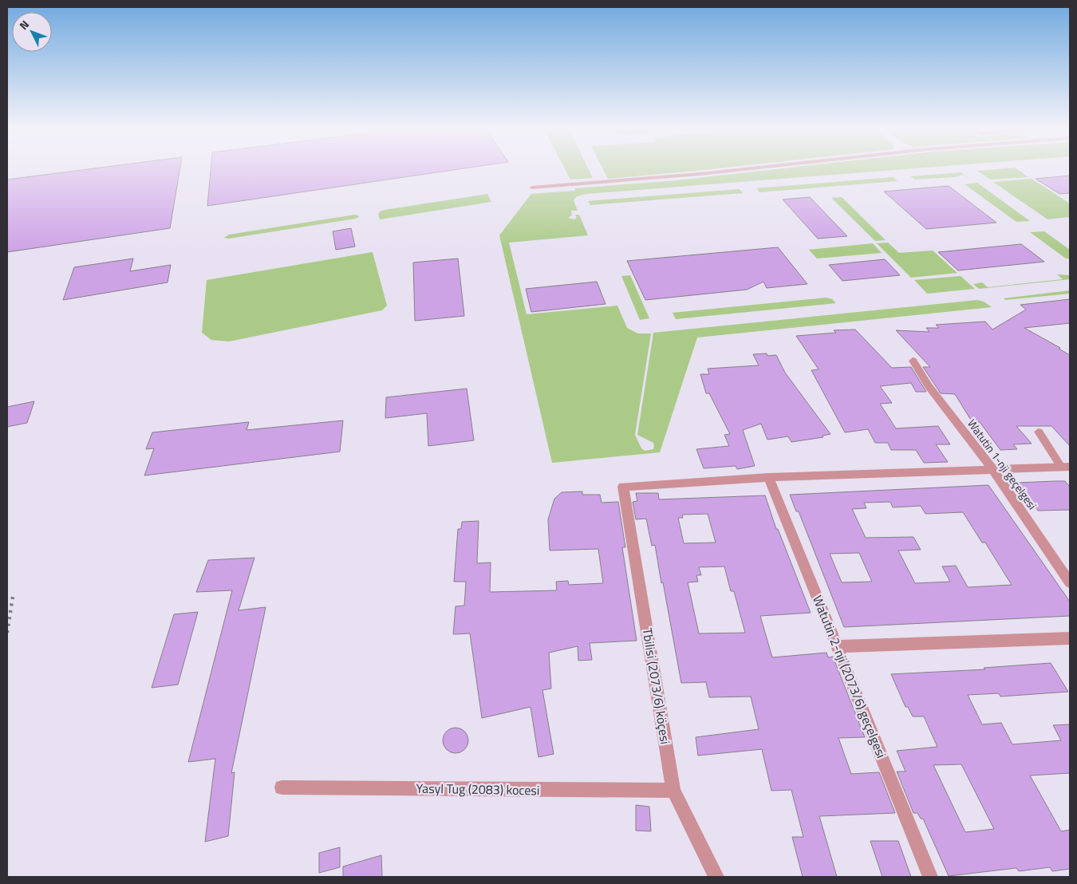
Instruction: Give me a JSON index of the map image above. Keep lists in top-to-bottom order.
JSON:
{
  "streets": {
    "street": [
      "Watutin 1-nji geçelgesi",
      "Watutin 2-nji (2073/6) geçelgesi",
      "Tbilisi (2073/6) köçesi",
      "Yasyl Tug (2083) kocesi"
    ]
  },
  "crossings": [
    ["Watutin 2-nji (2073/6) geçelgesi", "Tbilisi (2073/6) köçesi"],
    ["Tbilisi (2073/6) köçesi", "Yasyl Tug (2083) kocesi"]
  ],
  "north": "top left"
}
